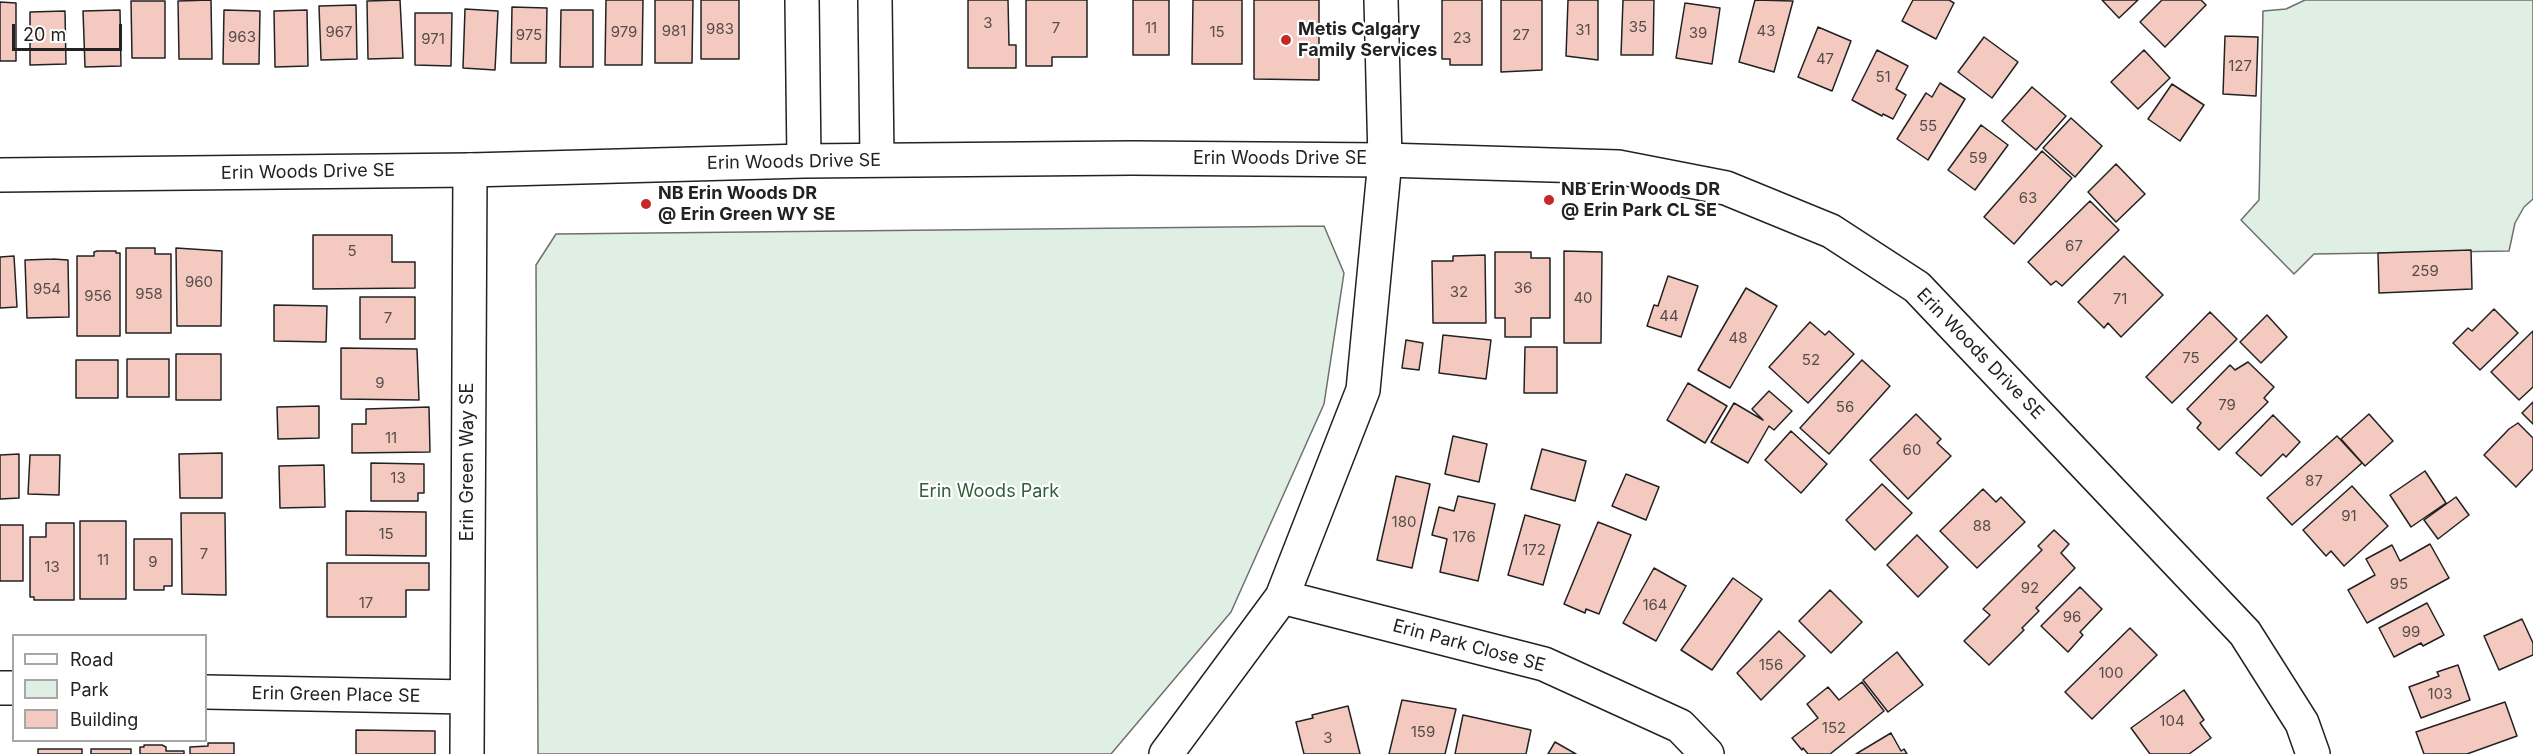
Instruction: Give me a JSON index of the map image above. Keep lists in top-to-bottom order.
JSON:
{
  "streets": {
    "street": [
      "Erin Woods Drive SE",
      "Erin Green Way SE",
      "Erin Park Close SE",
      "Erin Green Place SE"
    ]
  },
  "crossings": [
    ["Erin Woods Drive SE", "Erin Green Way SE"],
    ["Erin Green Way SE", "Erin Green Place SE"]
  ],
  "parks": ["Erin Woods Park"],
  "places": ["Metis Calgary Family Services", "NB Erin Woods DR @ Erin Park CL SE", "NB Erin Woods DR @ Erin Green WY SE"],
  "house_numbers": [
    "3",
    "35",
    "7",
    "11",
    "983",
    "31",
    "981",
    "43",
    "967",
    "979",
    "15",
    "39",
    "975",
    "27",
    "963",
    "23",
    "971",
    "47",
    "127",
    "51",
    "55",
    "59",
    "63",
    "67",
    "5",
    "259",
    "960",
    "36",
    "954",
    "32",
    "958",
    "956",
    "40",
    "71",
    "44",
    "7",
    "48",
    "75",
    "52",
    "9",
    "79",
    "56",
    "11",
    "60",
    "13",
    "87",
    "91",
    "180",
    "88",
    "15",
    "176",
    "172",
    "7",
    "11",
    "9",
    "13",
    "95",
    "92",
    "17",
    "164",
    "96",
    "99",
    "156",
    "100",
    "103",
    "104",
    "152",
    "159",
    "3"
  ],
  "legend": ["Road", "Park", "Building"],
  "scale_bar": "20 m"
}
